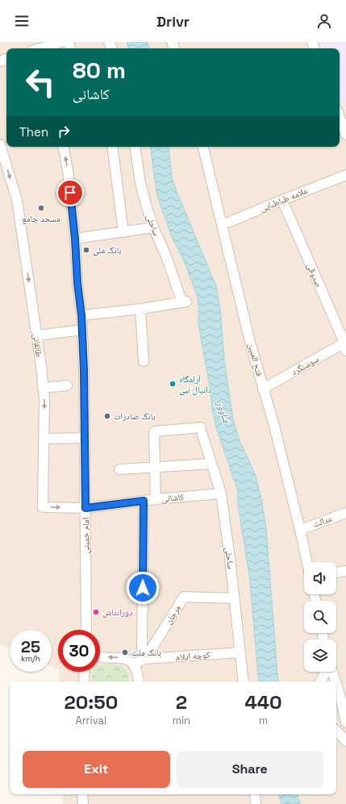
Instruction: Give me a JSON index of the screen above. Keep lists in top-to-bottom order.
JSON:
{
  "streets": {
    "street": [
      "علامه طباطبایی",
      "ساحلی",
      "صدوقی",
      "طالقانی",
      "فتح المبین",
      "سوسنگرد",
      "کاشانی",
      "عدالت",
      "امام خمینی",
      "مرجان",
      "کوچه ایلام"
    ]
  },
  "crossings": [
    ["علامه طباطبایی", "صدوقی"],
    ["علامه طباطبایی", "فتح المبین"],
    ["ساحلی", "کاشانی"],
    ["ساحلی", "مرجان"],
    ["ساحلی", "کوچه ایلام"],
    ["صدوقی", "سوسنگرد"],
    ["طالقانی", "کاشانی"],
    ["طالقانی", "امام خمینی"],
    ["فتح المبین", "سوسنگرد"],
    ["فتح المبین", "عدالت"],
    ["کاشانی", "امام خمینی"],
    ["مرجان", "کوچه ایلام"]
  ],
  "one_way": ["طالقانی"],
  "water": ["شاوور"],
  "places": [
    "مسجد جامع",
    "بانک ملی",
    "آرامگاه دانیال نبی",
    "بانک صادرات",
    "دورانتاش",
    "بانک ملت"
  ],
  "page": {
    "header": "Drivr",
    "turn": ["80 m", "کاشانی"],
    "then": "Then",
    "speed": "25 km/h",
    "limit": "30",
    "eta": [
      "20:50",
      "Arrival",
      "2",
      "min",
      "440",
      "m"
    ],
    "buttons": ["Exit", "Share"]
  }
}
